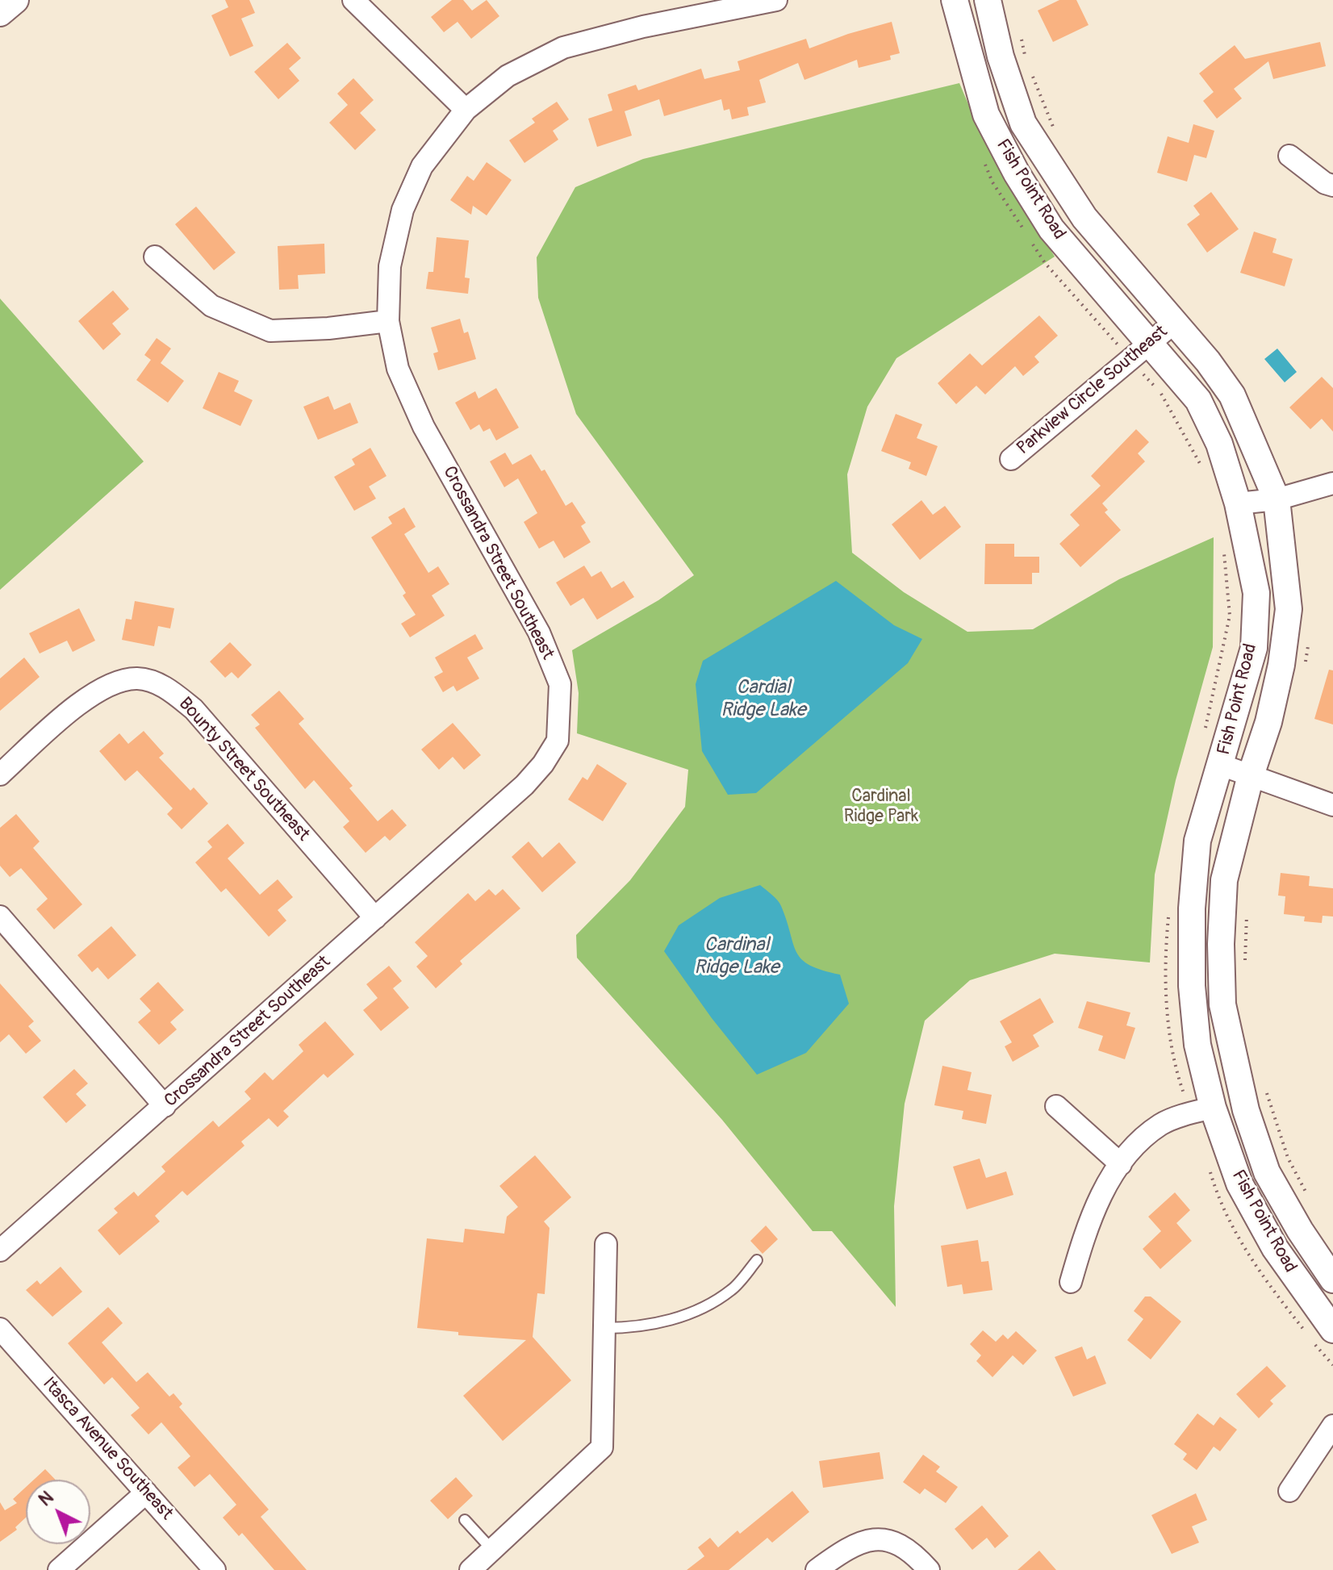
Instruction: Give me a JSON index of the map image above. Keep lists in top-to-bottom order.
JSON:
{
  "streets": {
    "street": [
      "Fish Point Road",
      "Parkview Circle Southeast",
      "Crossandra Street Southeast",
      "Bounty Street Southeast",
      "Itasca Avenue Southeast"
    ]
  },
  "crossings": [
    ["Fish Point Road", "Parkview Circle Southeast"],
    ["Crossandra Street Southeast", "Bounty Street Southeast"]
  ],
  "water": ["Cardial Ridge Lake", "Cardinal Ridge Lake"],
  "parks": ["Cardinal Ridge Park"],
  "north": "top left"
}
